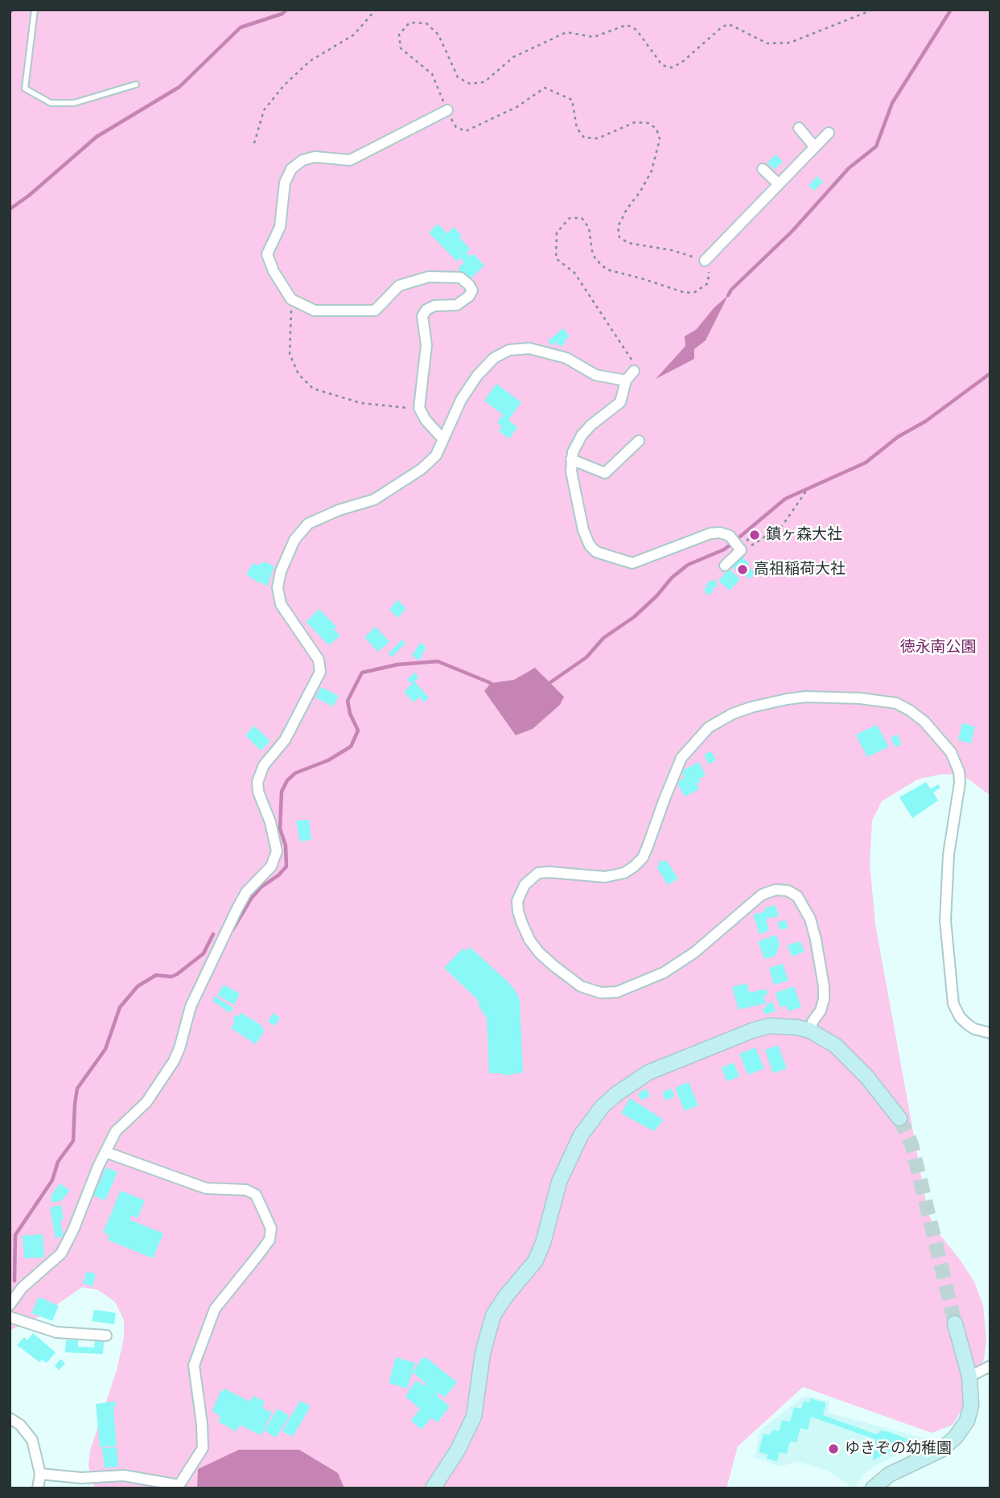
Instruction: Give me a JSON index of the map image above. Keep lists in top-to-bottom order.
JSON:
{
  "parks": ["徳永南公園"],
  "places": ["鎮ヶ森大社", "高祖稲荷大社", "ゆきぞの幼稚園"]
}
